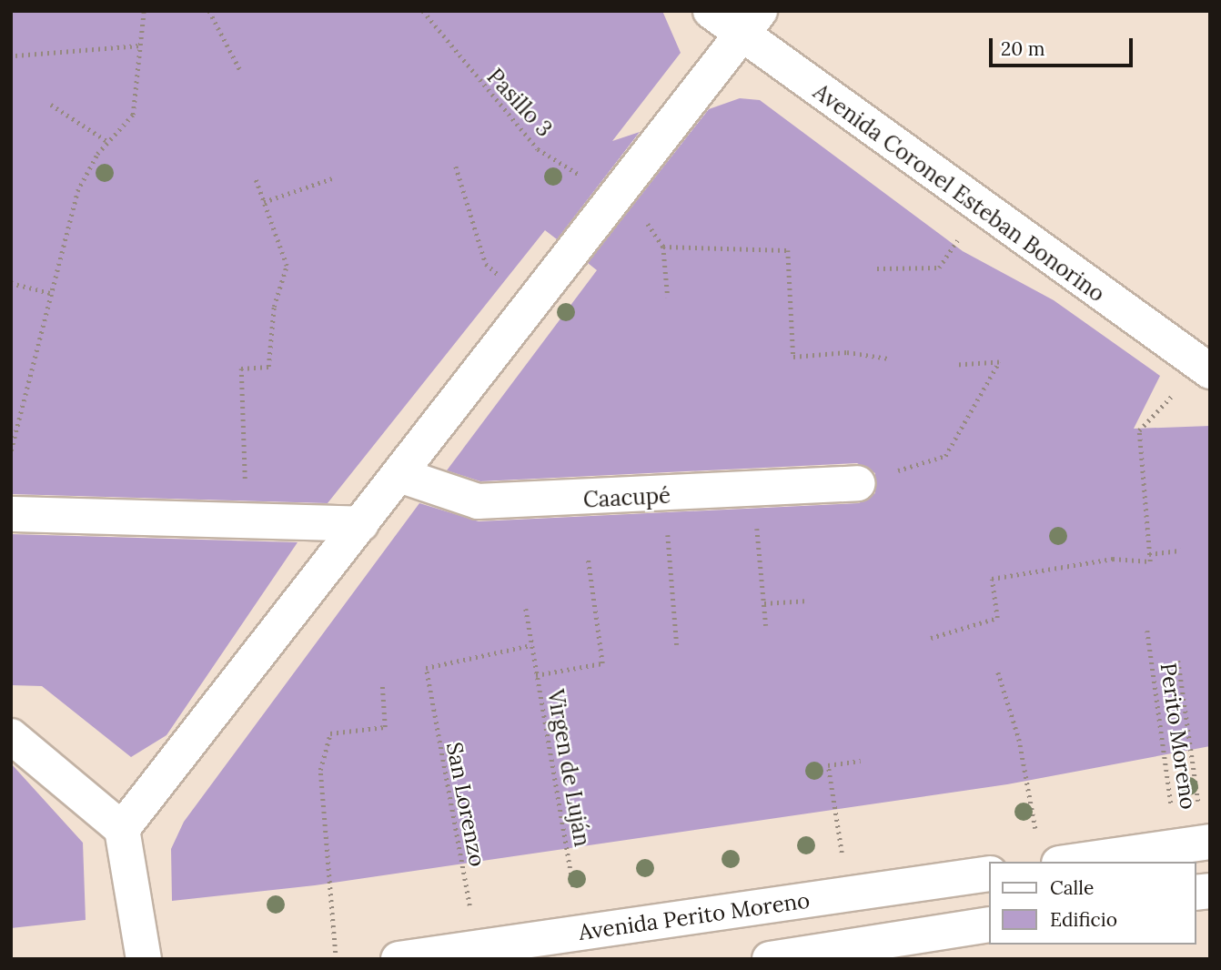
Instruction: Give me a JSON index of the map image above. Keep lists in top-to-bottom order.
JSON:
{
  "streets": {
    "street": ["Avenida Coronel Esteban Bonorino", "Caacupé", "Avenida Perito Moreno"],
    "path": [
      "Pasillo 3",
      "Perito Moreno",
      "Virgen de Luján",
      "San Lorenzo"
    ]
  },
  "crossings": [
    ["Virgen de Luján", "San Lorenzo"],
    ["Virgen de Luján", "Avenida Perito Moreno"],
    ["San Lorenzo", "Avenida Perito Moreno"]
  ],
  "legend": ["Calle", "Edificio"],
  "scale_bar": "20 m"
}
